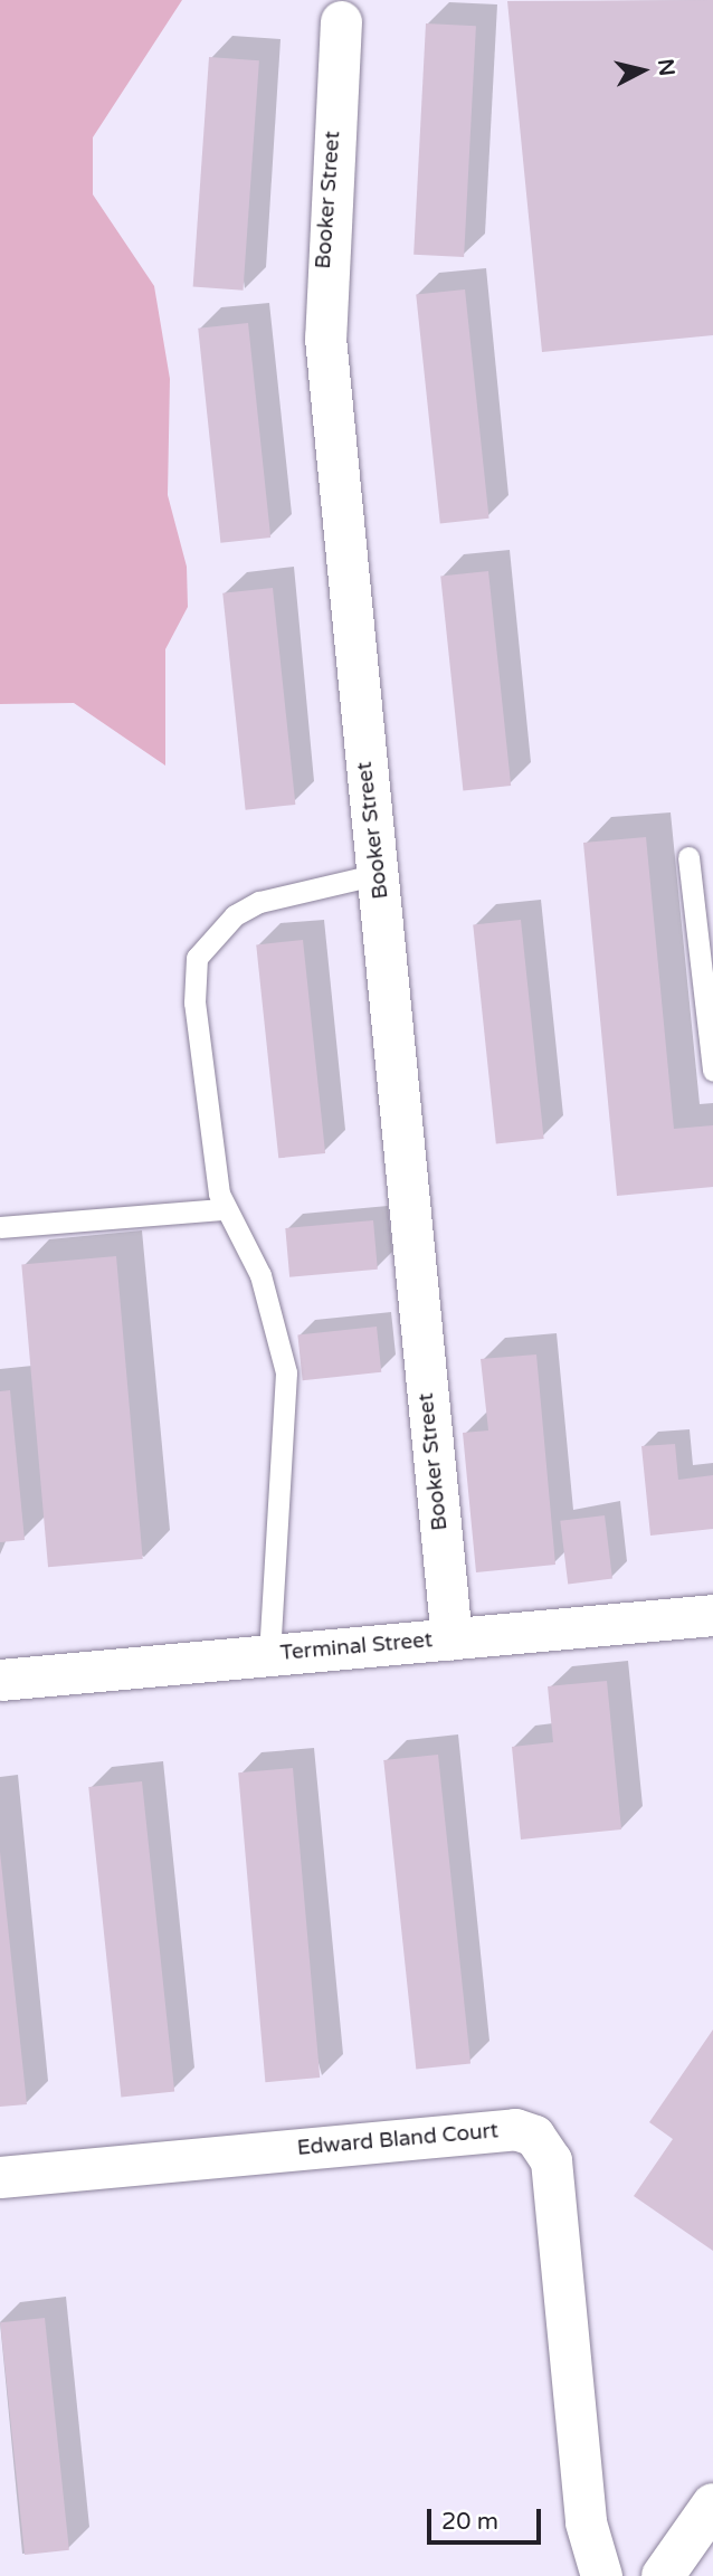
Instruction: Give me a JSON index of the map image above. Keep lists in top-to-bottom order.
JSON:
{
  "streets": {
    "street": ["Booker Street", "Terminal Street", "Edward Bland Court"]
  },
  "crossings": [
    ["Booker Street", "Terminal Street"]
  ],
  "scale_bar": "20 m",
  "north": "right"
}
